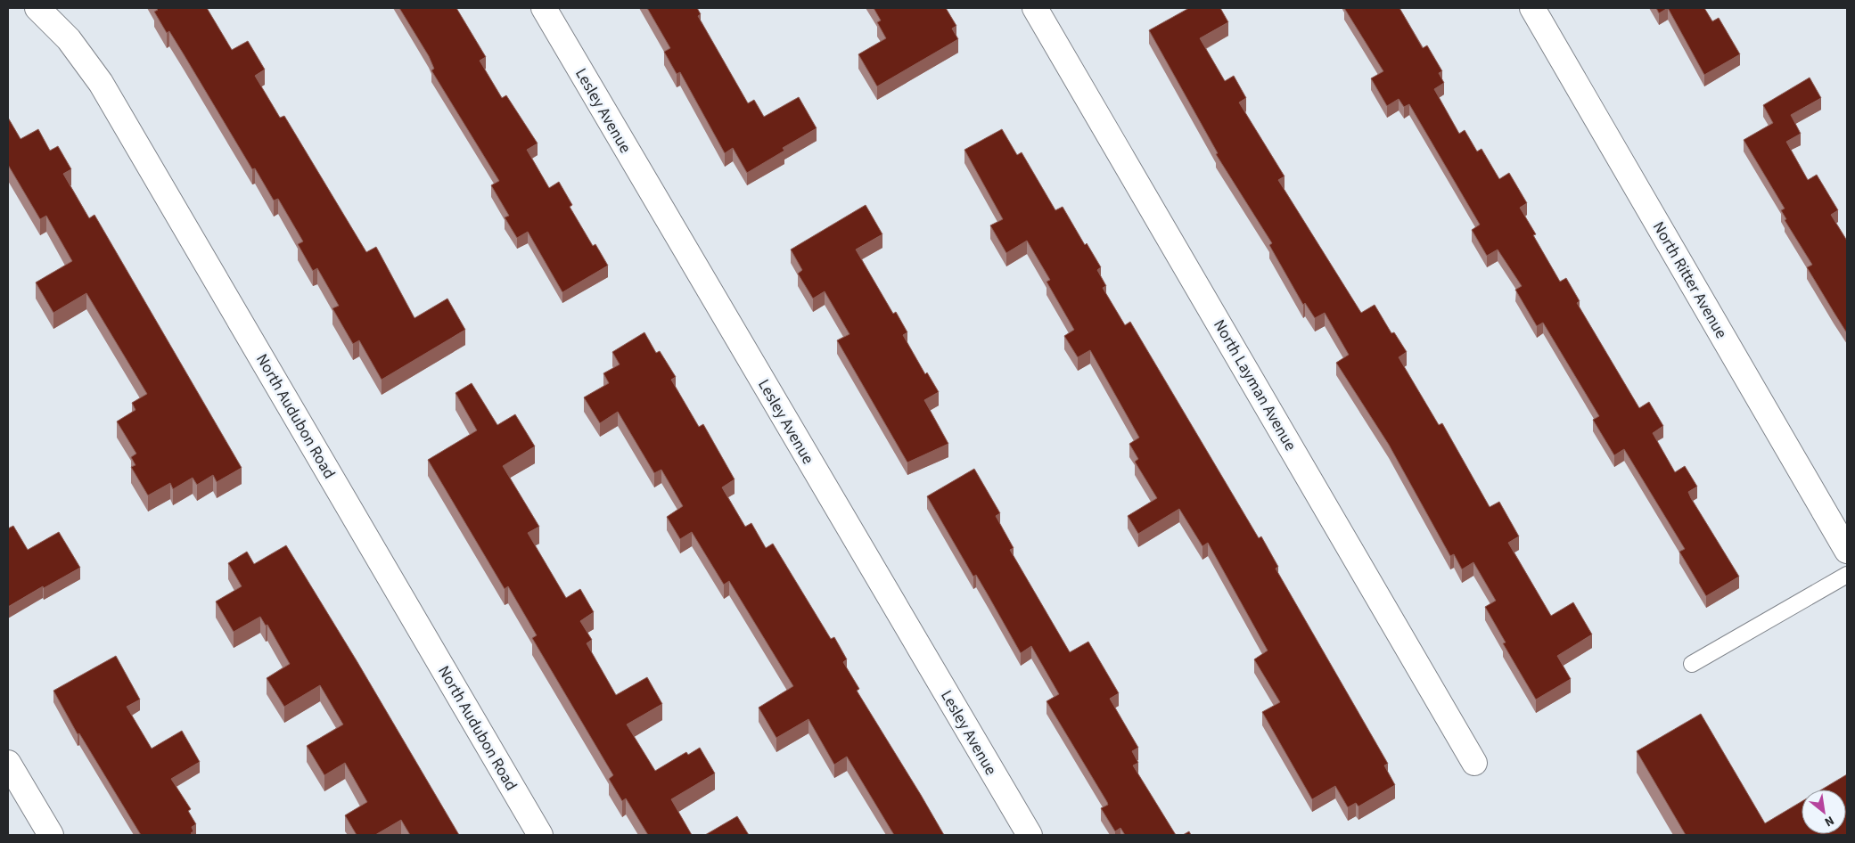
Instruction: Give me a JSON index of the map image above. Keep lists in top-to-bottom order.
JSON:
{
  "streets": {
    "street": [
      "Lesley Avenue",
      "North Ritter Avenue",
      "North Layman Avenue",
      "North Audubon Road"
    ]
  },
  "north": "bottom right"
}
